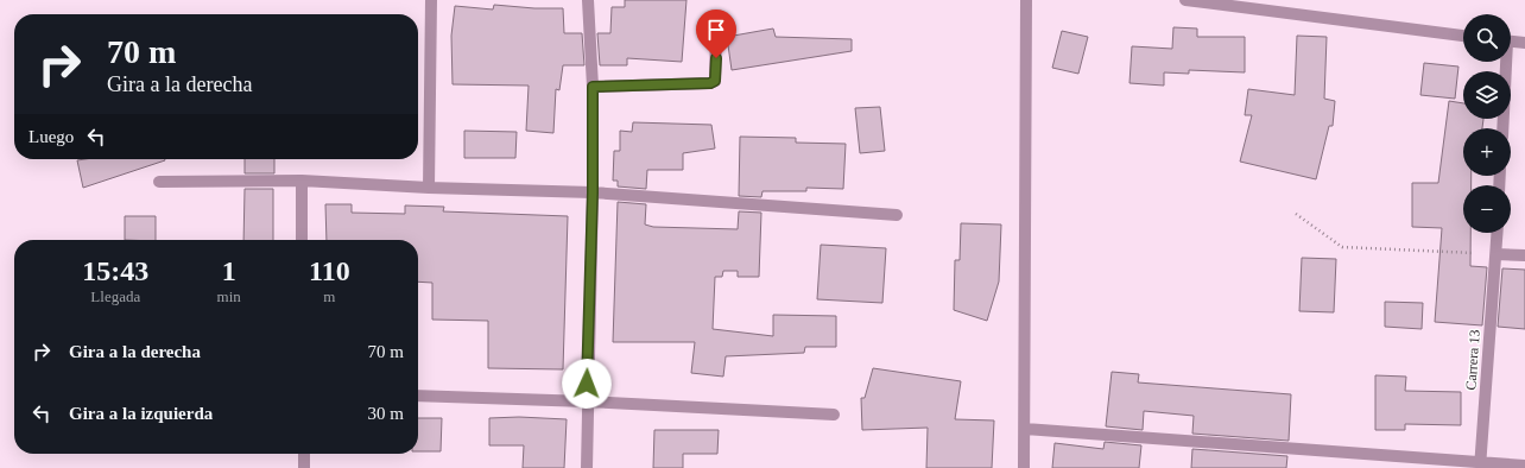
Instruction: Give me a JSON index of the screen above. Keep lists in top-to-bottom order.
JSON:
{
  "streets": {
    "street": ["Carrera 13"]
  },
  "page": {
    "map_buttons": ["+", "−"],
    "turn": ["70 m", "Gira a la derecha"],
    "then": "Luego",
    "eta": [
      "15:43",
      "Llegada",
      "1",
      "min",
      "110",
      "m"
    ],
    "list": [
      {
        "name": "Gira a la derecha",
        "value": "70 m"
      },
      {
        "name": "Gira a la izquierda",
        "value": "30 m"
      }
    ]
  }
}
